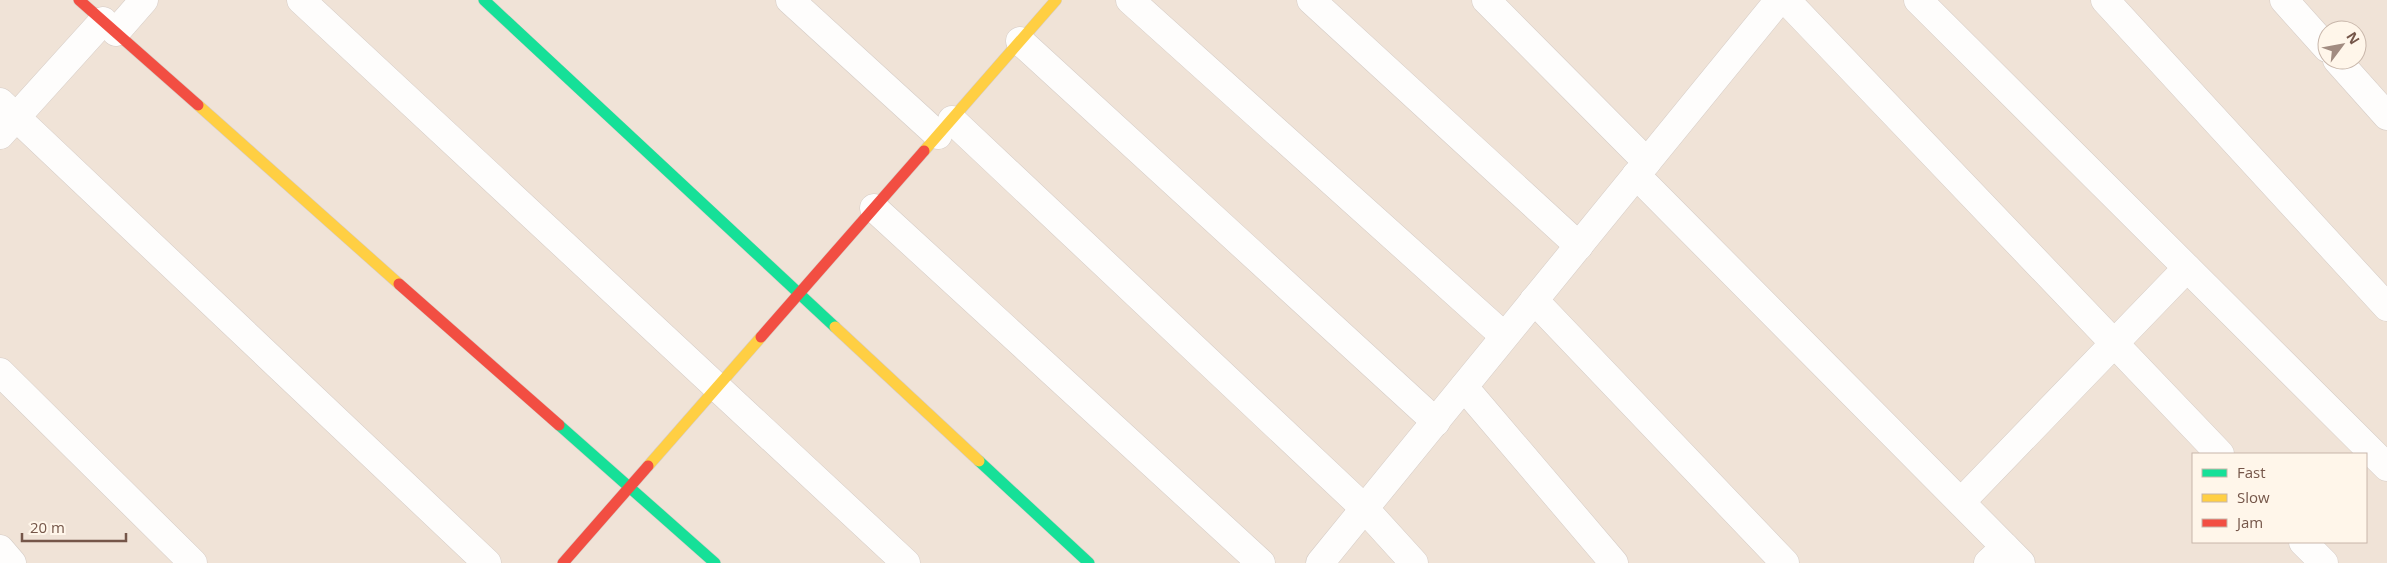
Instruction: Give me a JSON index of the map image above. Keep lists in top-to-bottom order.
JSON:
{
  "legend": ["Fast", "Slow", "Jam"],
  "scale_bar": "20 m",
  "north": "top right"
}
